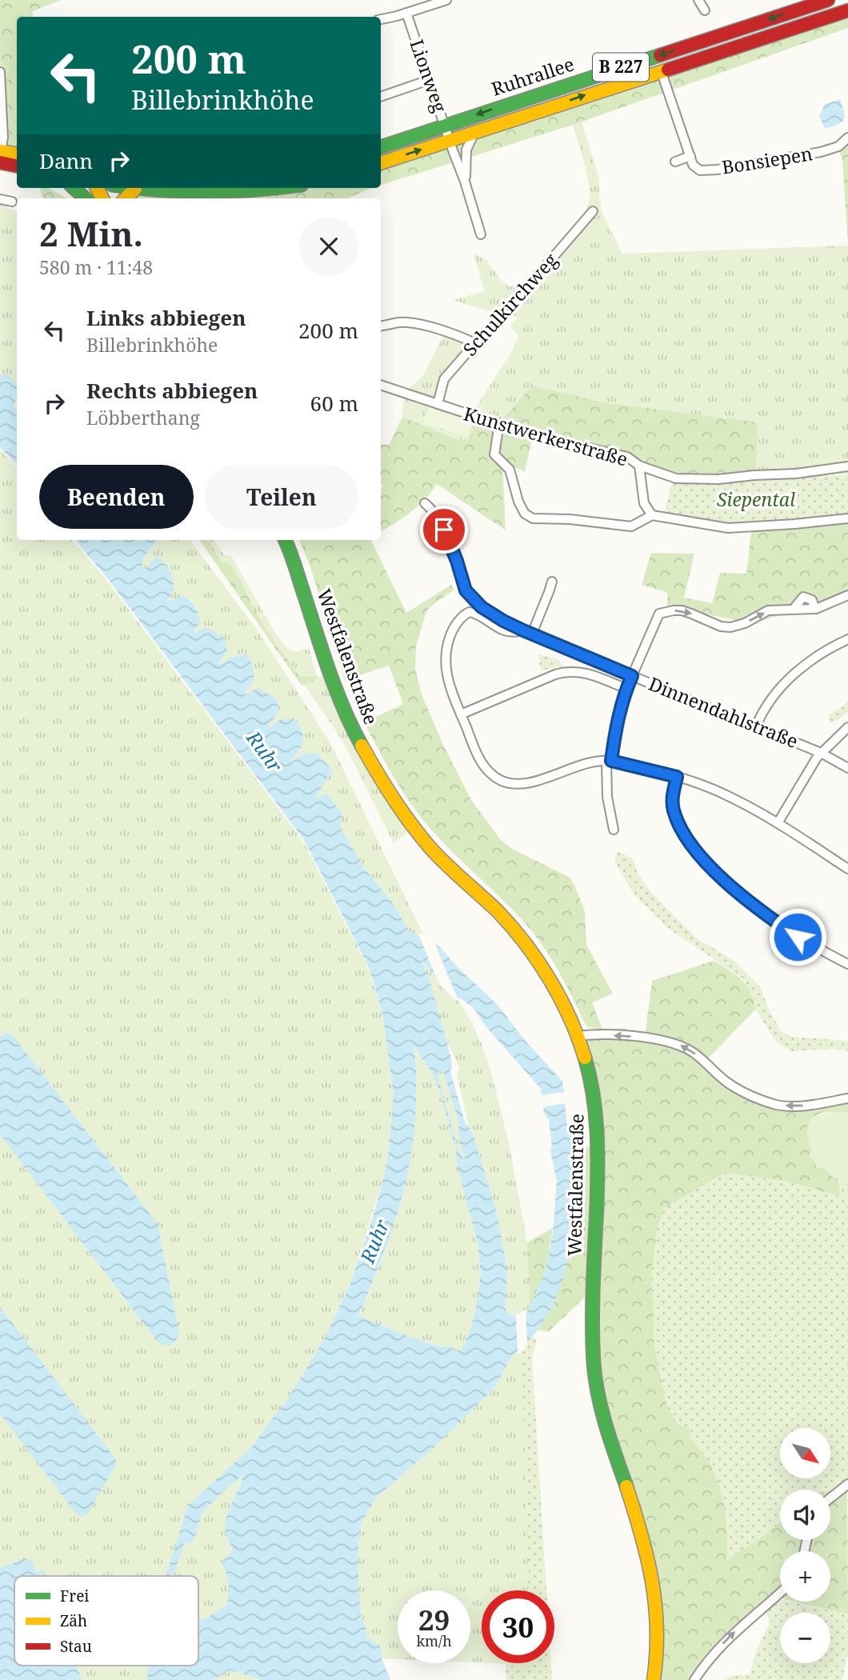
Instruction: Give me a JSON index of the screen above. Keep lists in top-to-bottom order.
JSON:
{
  "streets": {
    "main road": ["B 227", "Ruhrallee", "Westfalenstraße"],
    "street": [
      "Lionweg",
      "Bonsiepen",
      "Schulkirchweg",
      "Kunstwerkerstraße",
      "Dinnendahlstraße"
    ]
  },
  "crossings": [
    ["Lionweg", "Ruhrallee"],
    ["Schulkirchweg", "Kunstwerkerstraße"]
  ],
  "water": ["Ruhr"],
  "parks": ["Siepental"],
  "legend": ["Frei", "Zäh", "Stau"],
  "north": "bottom right",
  "page": {
    "turn": ["200 m", "Billebrinkhöhe"],
    "then": "Dann",
    "heading": ["2 Min.", "580 m · 11:48"],
    "list": [
      {
        "name": "Links abbiegen",
        "note": "Billebrinkhöhe",
        "value": "200 m"
      },
      {
        "name": "Rechts abbiegen",
        "note": "Löbberthang",
        "value": "60 m"
      }
    ],
    "buttons": ["Beenden", "Teilen"],
    "map_buttons": ["+", "−"],
    "speed": "29 km/h",
    "limit": "30"
  }
}
